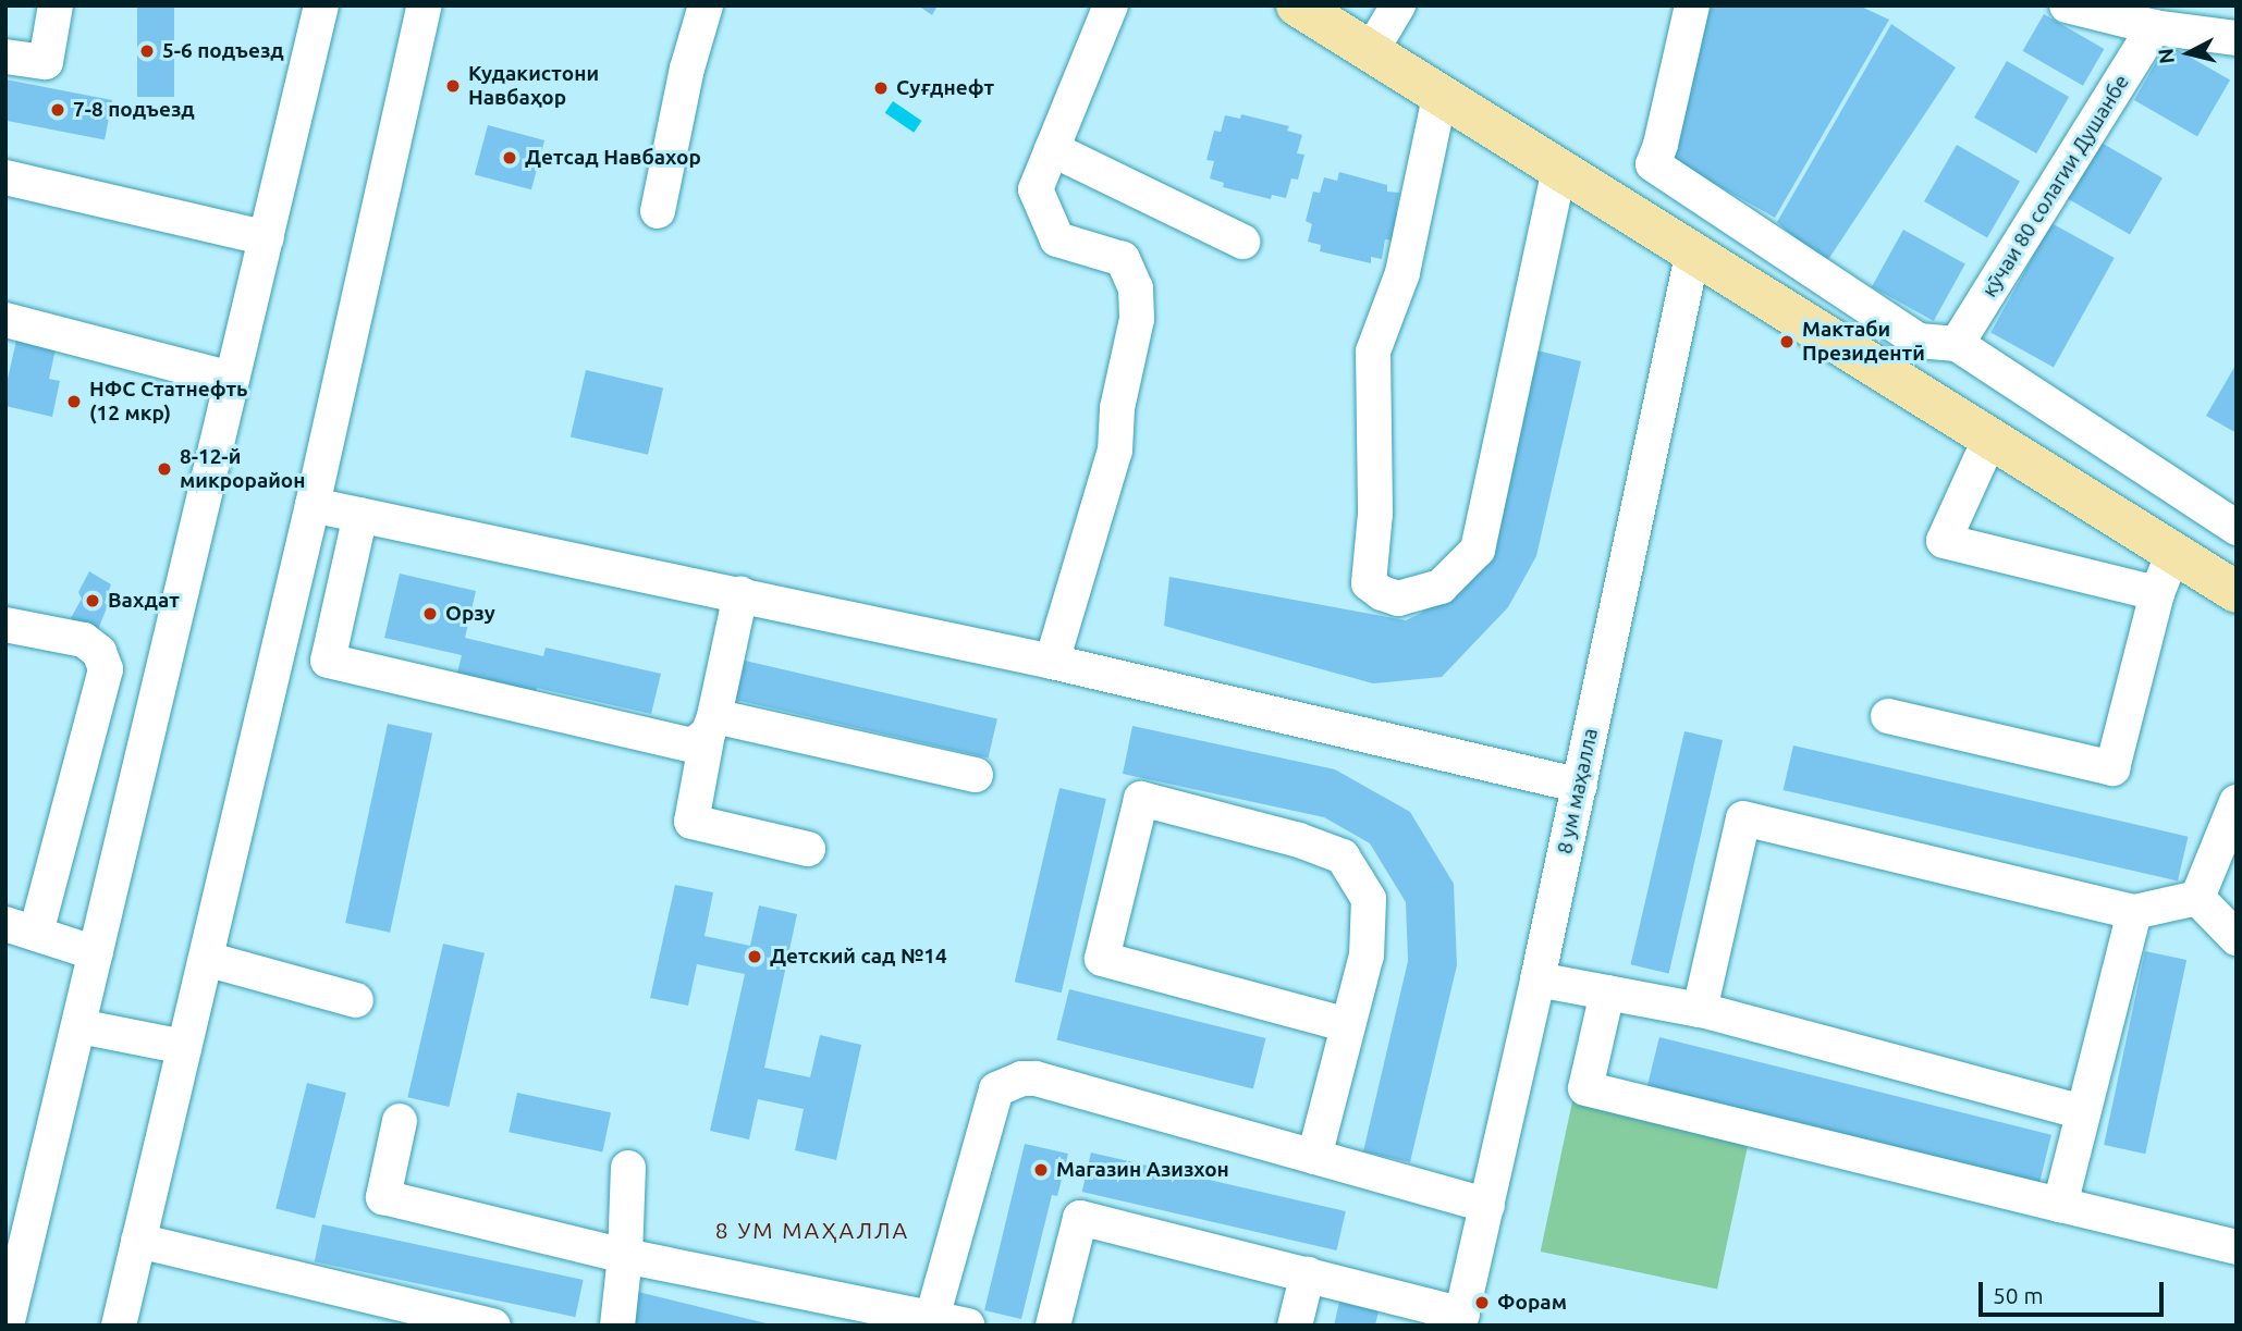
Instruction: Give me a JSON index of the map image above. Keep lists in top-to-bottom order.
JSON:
{
  "streets": {
    "street": ["кӯчаи 80 солагии Душанбе", "8 ум маҳалла"]
  },
  "districts": ["8 УМ МАҲАЛЛА"],
  "places": [
    "5-6 подъезд",
    "Кудакистони Навбаҳор",
    "Суғднефт",
    "7-8 подъезд",
    "Детсад Навбахор",
    "Мактаби Президентӣ",
    "НФС Статнефть (12 мкр)",
    "8-12-й микрорайон",
    "Вахдат",
    "Орзу",
    "Детский сад №14",
    "Магазин Азизхон",
    "Форам"
  ],
  "scale_bar": "50 m",
  "north": "left"
}
